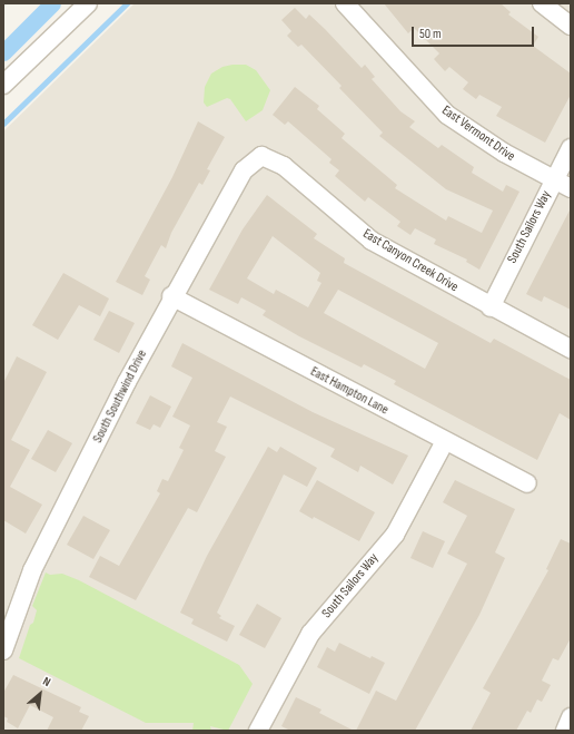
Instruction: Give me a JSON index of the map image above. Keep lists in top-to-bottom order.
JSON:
{
  "streets": {
    "street": [
      "East Vermont Drive",
      "South Sailors Way",
      "East Canyon Creek Drive",
      "East Hampton Lane",
      "South Southwind Drive"
    ]
  },
  "crossings": [
    ["East Vermont Drive", "South Sailors Way"],
    ["South Sailors Way", "East Canyon Creek Drive"],
    ["South Sailors Way", "East Hampton Lane"],
    ["East Canyon Creek Drive", "South Southwind Drive"],
    ["East Hampton Lane", "South Southwind Drive"]
  ],
  "scale_bar": "50 m",
  "north": "top right"
}
